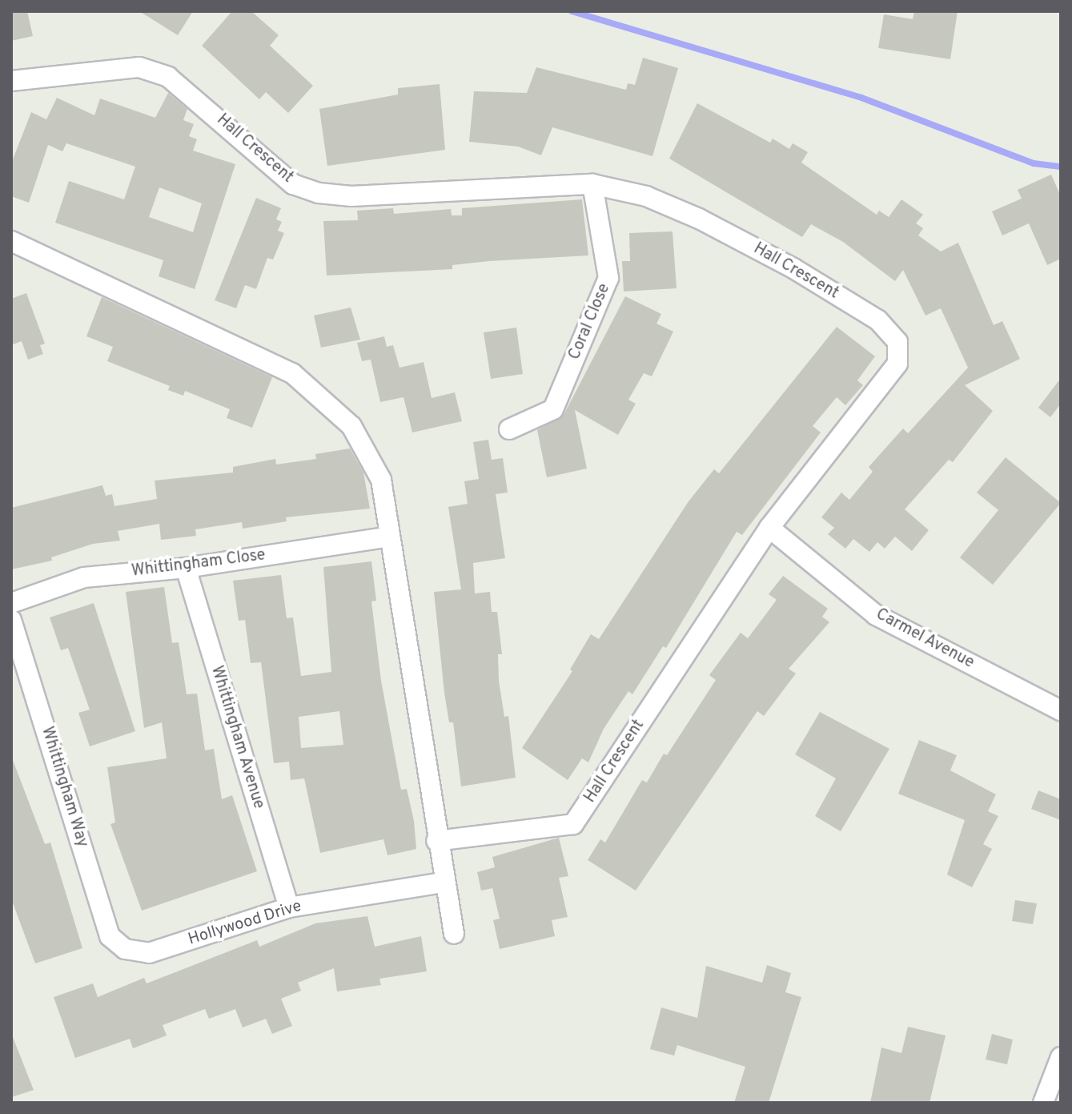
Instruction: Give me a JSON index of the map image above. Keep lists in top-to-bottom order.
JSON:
{
  "streets": {
    "street": [
      "Hall Crescent",
      "Coral Close",
      "Whittingham Close",
      "Carmel Avenue",
      "Whittingham Avenue",
      "Whittingham Way",
      "Hollywood Drive"
    ]
  },
  "crossings": [
    ["Hall Crescent", "Coral Close"],
    ["Hall Crescent", "Carmel Avenue"],
    ["Whittingham Close", "Whittingham Avenue"],
    ["Whittingham Avenue", "Hollywood Drive"],
    ["Whittingham Way", "Hollywood Drive"]
  ]
}
